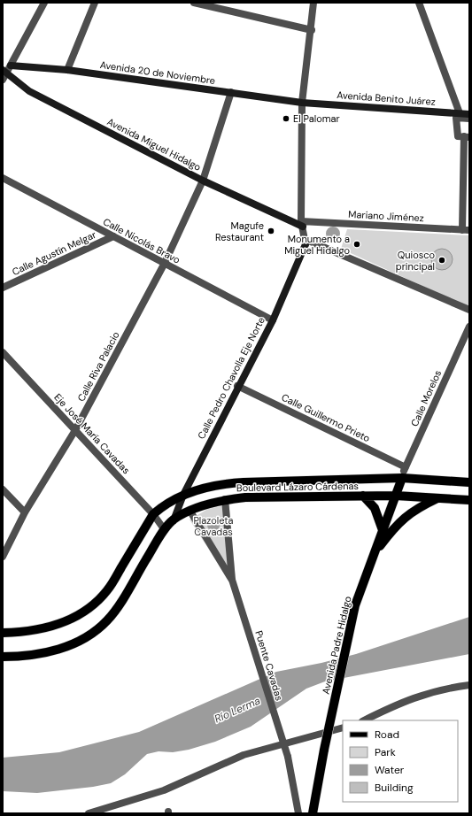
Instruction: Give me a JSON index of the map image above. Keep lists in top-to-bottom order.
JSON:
{
  "streets": {
    "main road": ["Boulevard Lázaro Cárdenas", "Avenida Padre Hidalgo"],
    "street": [
      "Avenida 20 de Noviembre",
      "Avenida Benito Juárez",
      "Avenida Miguel Hidalgo",
      "Mariano Jiménez",
      "Calle Nicolás Bravo",
      "Calle Agustín Melgar",
      "Calle Riva Palacio",
      "Calle Pedro Chavolla Eje Norte",
      "Calle Morelos",
      "Calle Guillermo Prieto",
      "Eje José María Cavadas",
      "Puente Cavadas"
    ]
  },
  "crossings": [
    ["Avenida 20 de Noviembre", "Avenida Benito Juárez"],
    ["Avenida 20 de Noviembre", "Calle Riva Palacio"],
    ["Avenida Miguel Hidalgo", "Mariano Jiménez"],
    ["Avenida Miguel Hidalgo", "Calle Riva Palacio"],
    ["Calle Nicolás Bravo", "Calle Agustín Melgar"],
    ["Calle Nicolás Bravo", "Calle Riva Palacio"],
    ["Calle Nicolás Bravo", "Calle Pedro Chavolla Eje Norte"],
    ["Calle Riva Palacio", "Eje José María Cavadas"],
    ["Calle Pedro Chavolla Eje Norte", "Calle Guillermo Prieto"],
    ["Calle Pedro Chavolla Eje Norte", "Boulevard Lázaro Cárdenas"],
    ["Calle Morelos", "Calle Guillermo Prieto"],
    ["Calle Morelos", "Boulevard Lázaro Cárdenas"],
    ["Calle Morelos", "Avenida Padre Hidalgo"],
    ["Eje José María Cavadas", "Boulevard Lázaro Cárdenas"],
    ["Boulevard Lázaro Cárdenas", "Avenida Padre Hidalgo"]
  ],
  "water": ["Río Lerma"],
  "parks": ["Plazoleta Cavadas"],
  "places": [
    "El Palomar",
    "Magufe Restaurant",
    "Monumento a Miguel Hidalgo",
    "Quiosco principal"
  ],
  "legend": [
    "Road",
    "Park",
    "Water",
    "Building"
  ]
}
